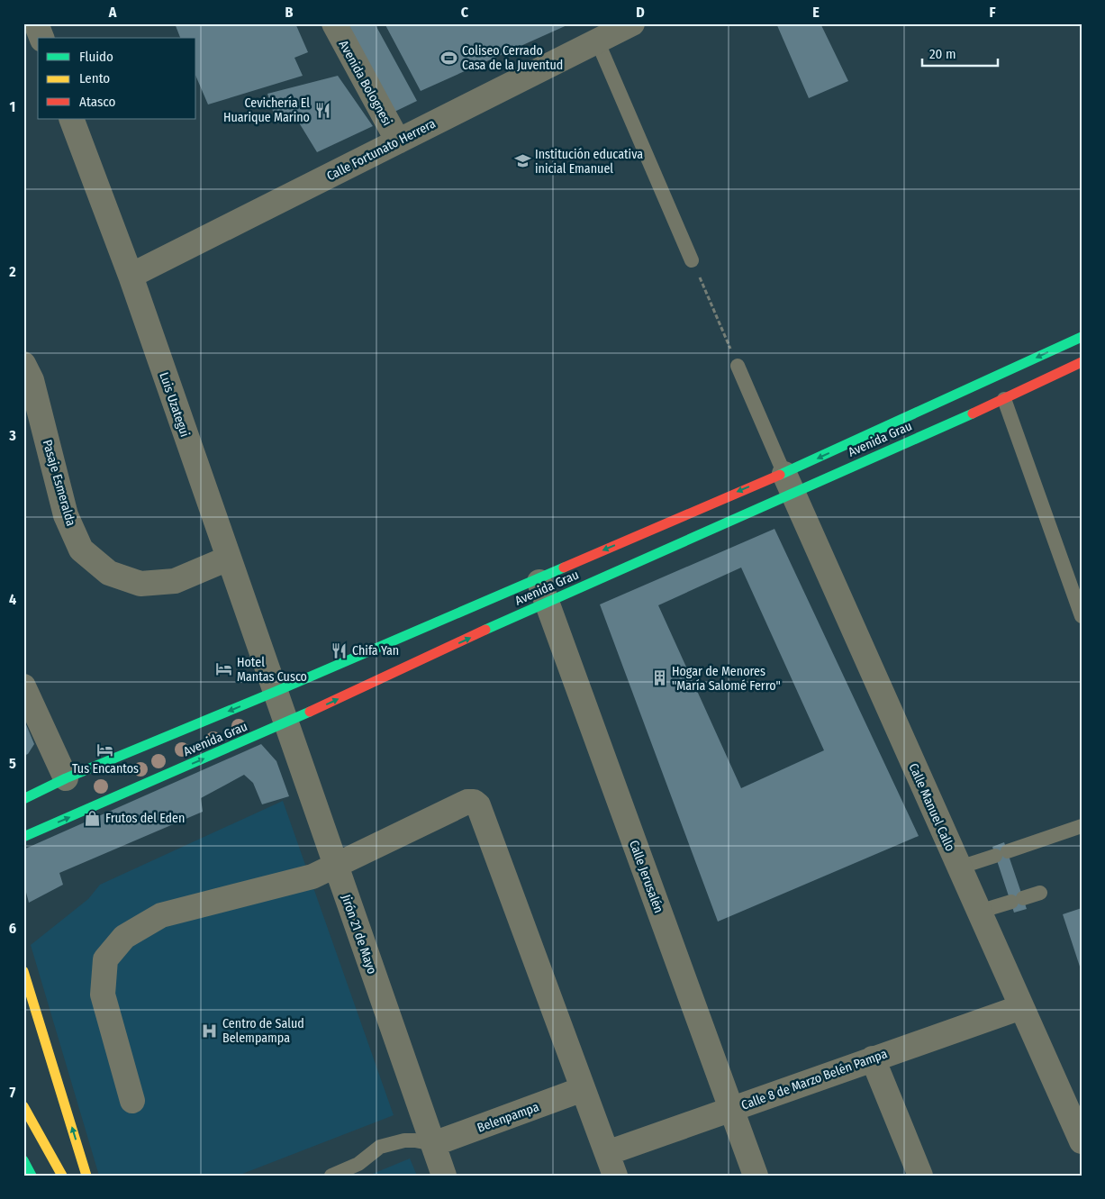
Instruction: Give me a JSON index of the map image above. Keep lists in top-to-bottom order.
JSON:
{
  "streets": {
    "main road": ["Avenida Grau"],
    "street": [
      "Avenida Bolognesi",
      "Calle Fortunato Herrera",
      "Luis Uzategui",
      "Pasaje Esmeralda",
      "Calle Manuel Callo",
      "Calle Jerusalén",
      "Jirón 21 de Mayo",
      "Calle 8 de Marzo Belén Pampa",
      "Belenpampa"
    ]
  },
  "crossings": [
    ["Avenida Bolognesi", "Calle Fortunato Herrera"],
    ["Calle Fortunato Herrera", "Luis Uzategui"],
    ["Luis Uzategui", "Avenida Grau"],
    ["Luis Uzategui", "Pasaje Esmeralda"],
    ["Luis Uzategui", "Jirón 21 de Mayo"],
    ["Avenida Grau", "Calle Manuel Callo"],
    ["Avenida Grau", "Calle Jerusalén"],
    ["Avenida Grau", "Jirón 21 de Mayo"],
    ["Calle Manuel Callo", "Calle 8 de Marzo Belén Pampa"],
    ["Calle Jerusalén", "Calle 8 de Marzo Belén Pampa"],
    ["Jirón 21 de Mayo", "Belenpampa"]
  ],
  "places": {
    "sports": ["Coliseo Cerrado Casa de la Juventud"],
    "restaurant": ["Cevichería El Huarique Marino", "Chifa Yan"],
    "school or university": ["Institución educativa inicial Emanuel"],
    "hotel": ["Hotel Mantas Cusco", "Tus Encantos"],
    "building": ["Hogar de Menores \"María Salomé Ferro\""],
    "shop": ["Frutos del Eden"],
    "hospital": ["Centro de Salud Belempampa"]
  },
  "legend": ["Fluido", "Lento", "Atasco"],
  "scale_bar": "20 m",
  "grid": {
    "columns": [
      "A",
      "B",
      "C",
      "D",
      "E",
      "F"
    ],
    "rows": [
      "1",
      "2",
      "3",
      "4",
      "5",
      "6",
      "7"
    ]
  }
}
